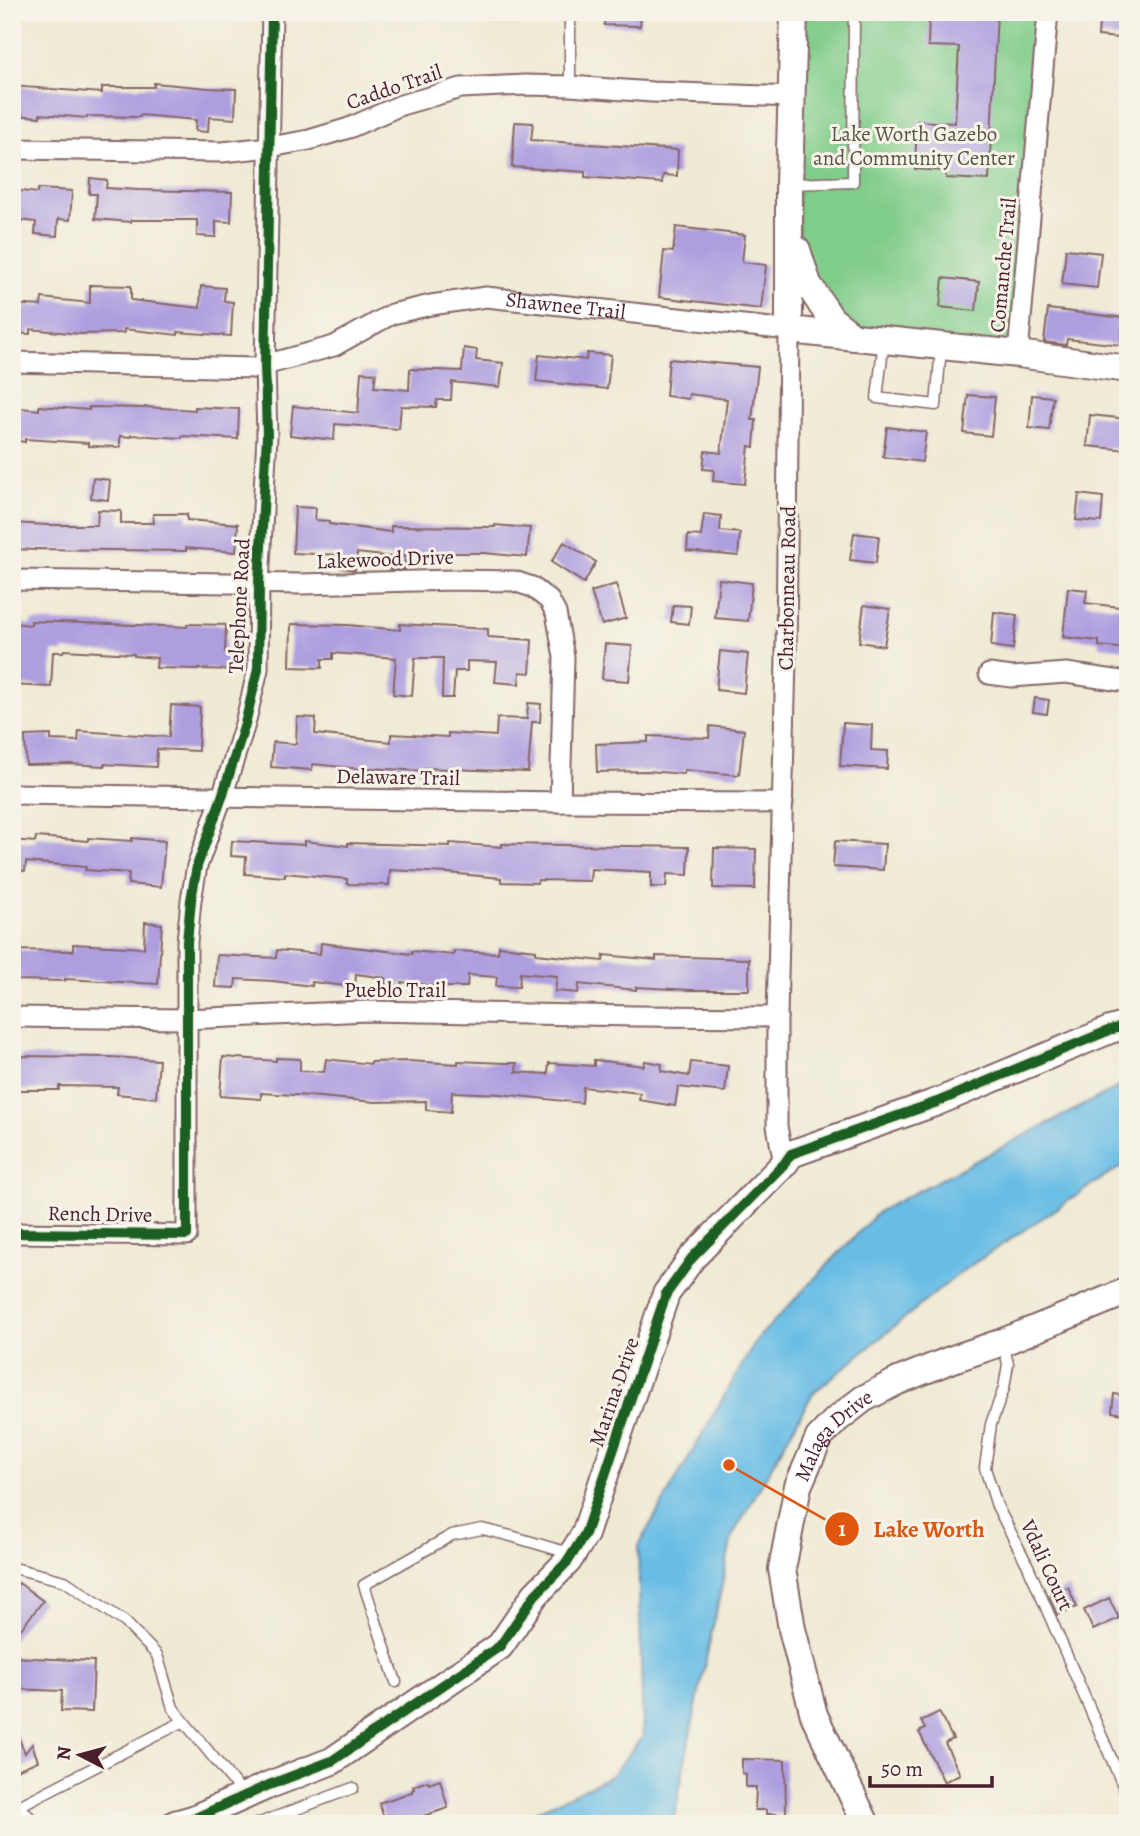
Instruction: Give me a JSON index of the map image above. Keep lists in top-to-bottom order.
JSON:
{
  "streets": {
    "street": [
      "Caddo Trail",
      "Comanche Trail",
      "Shawnee Trail",
      "Lakewood Drive",
      "Charbonneau Road",
      "Telephone Road",
      "Delaware Trail",
      "Pueblo Trail",
      "Rench Drive",
      "Marina Drive",
      "Malaga Drive"
    ],
    "lane": ["Vdali Court"]
  },
  "crossings": [
    ["Caddo Trail", "Charbonneau Road"],
    ["Caddo Trail", "Telephone Road"],
    ["Comanche Trail", "Shawnee Trail"],
    ["Shawnee Trail", "Charbonneau Road"],
    ["Shawnee Trail", "Telephone Road"],
    ["Lakewood Drive", "Telephone Road"],
    ["Lakewood Drive", "Delaware Trail"],
    ["Charbonneau Road", "Delaware Trail"],
    ["Charbonneau Road", "Pueblo Trail"],
    ["Charbonneau Road", "Marina Drive"],
    ["Telephone Road", "Delaware Trail"],
    ["Telephone Road", "Pueblo Trail"],
    ["Telephone Road", "Rench Drive"],
    ["Malaga Drive", "Vdali Court"]
  ],
  "parks": ["Lake Worth Gazebo and Community Center"],
  "places": ["Lake Worth"],
  "scale_bar": "50 m",
  "north": "left"
}
